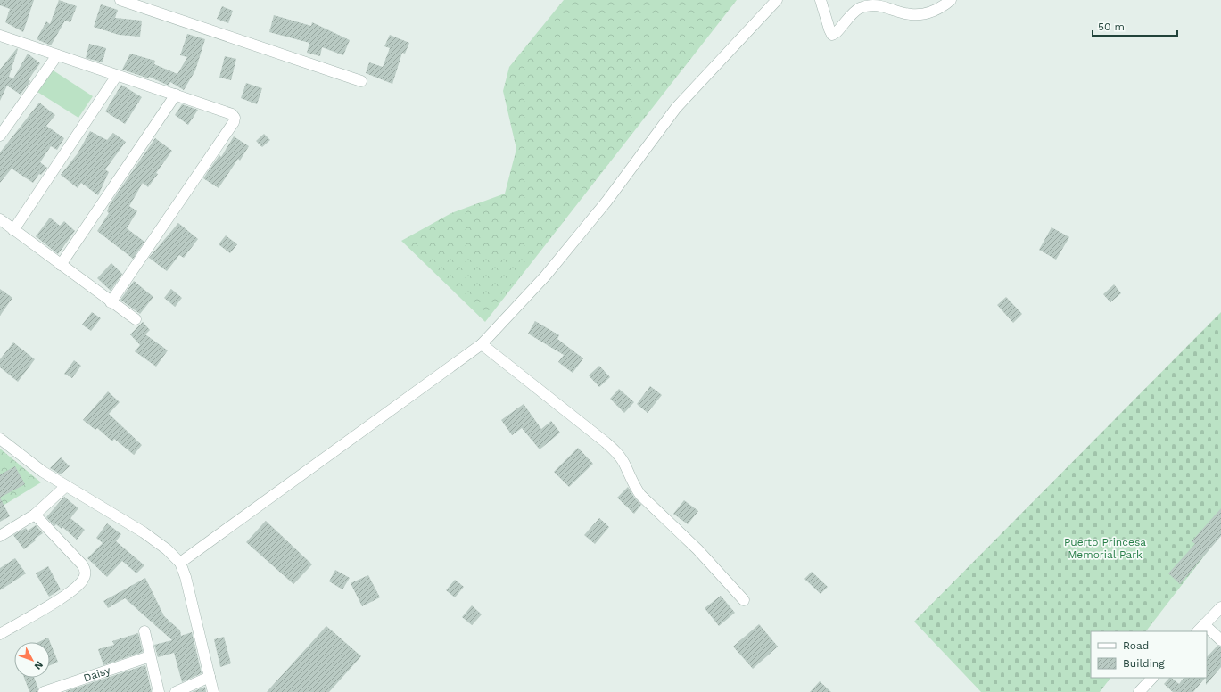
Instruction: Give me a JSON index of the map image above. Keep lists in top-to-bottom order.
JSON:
{
  "streets": {
    "street": ["Daisy"]
  },
  "parks": ["Puerto Princesa Memorial Park"],
  "legend": ["Road", "Building"],
  "scale_bar": "50 m",
  "north": "bottom right"
}
